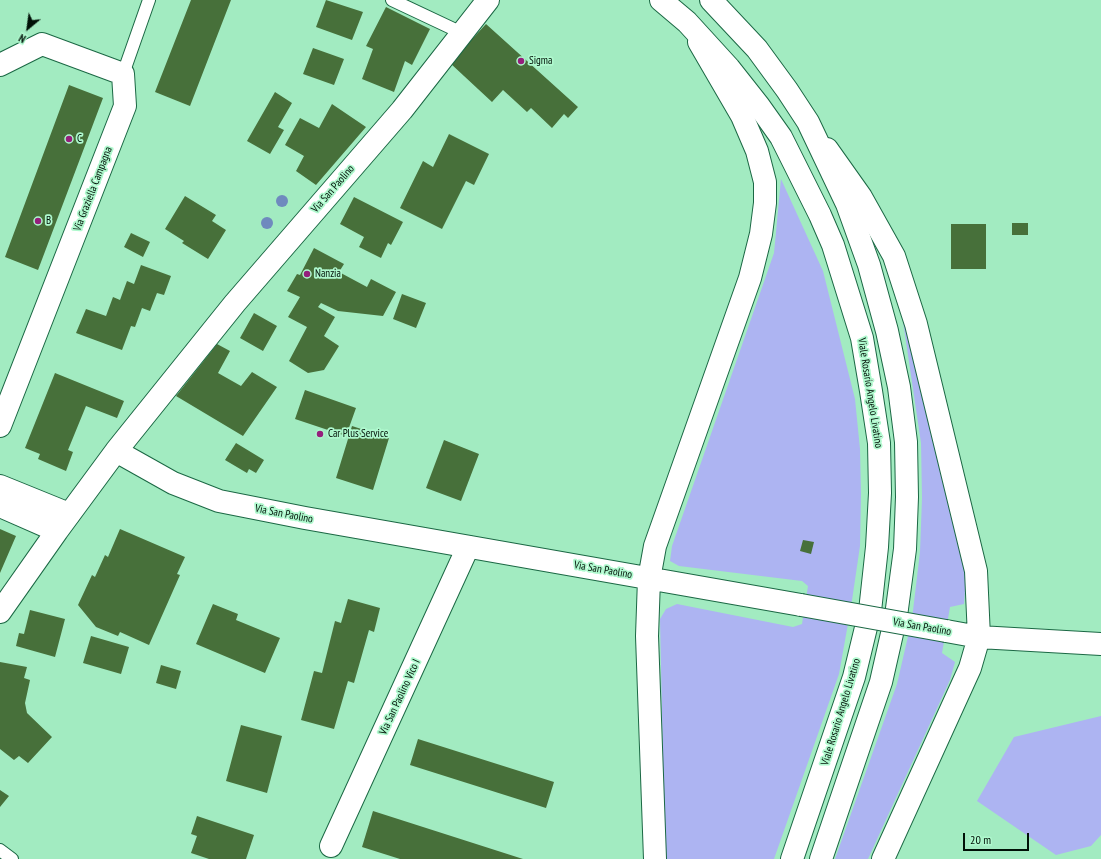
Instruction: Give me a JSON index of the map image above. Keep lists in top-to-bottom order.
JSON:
{
  "streets": {
    "street": [
      "Via Graziella Campagna",
      "Via San Paolino",
      "Viale Rosario Angelo Livatino",
      "Via San Paolino Vico I"
    ]
  },
  "crossings": [
    ["Via San Paolino", "Via San Paolino Vico I"]
  ],
  "places": [
    "Sigma",
    "C",
    "B",
    "Nanzia",
    "Car Plus Service"
  ],
  "scale_bar": "20 m",
  "north": "bottom left"
}
